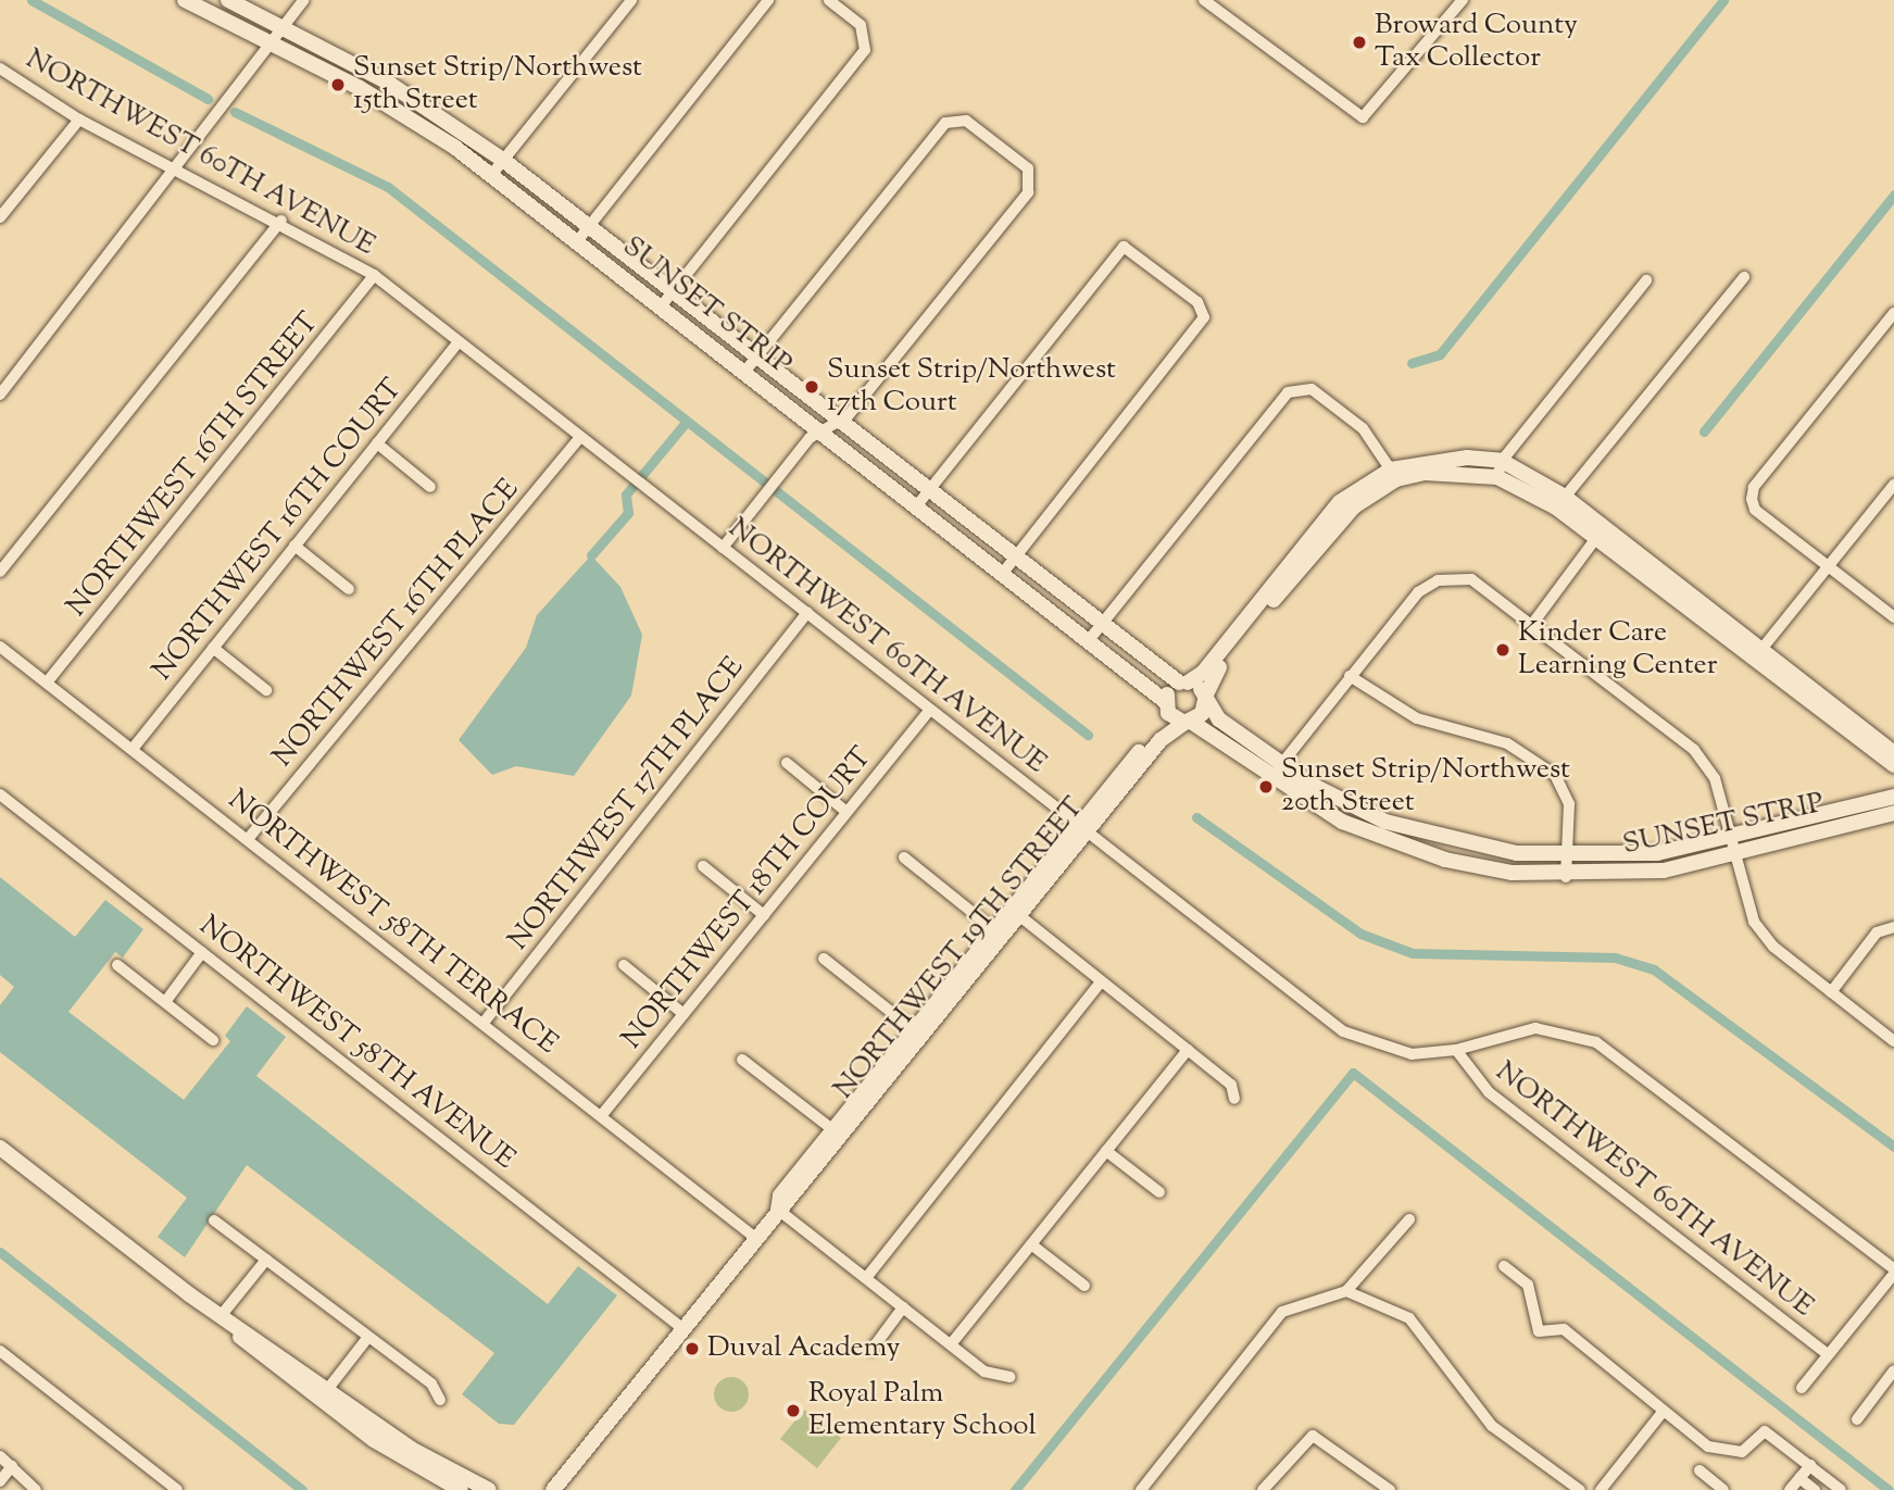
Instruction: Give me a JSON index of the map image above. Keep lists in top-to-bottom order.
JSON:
{
  "streets": {
    "street": [
      "NORTHWEST 60TH AVENUE",
      "SUNSET STRIP",
      "NORTHWEST 16TH STREET",
      "NORTHWEST 16TH COURT",
      "NORTHWEST 16TH PLACE",
      "NORTHWEST 17TH PLACE",
      "NORTHWEST 18TH COURT",
      "NORTHWEST 58TH TERRACE",
      "NORTHWEST 19TH STREET",
      "NORTHWEST 58TH AVENUE"
    ]
  },
  "crossings": [
    ["NORTHWEST 60TH AVENUE", "NORTHWEST 16TH STREET"],
    ["NORTHWEST 60TH AVENUE", "NORTHWEST 16TH COURT"],
    ["NORTHWEST 60TH AVENUE", "NORTHWEST 16TH PLACE"],
    ["NORTHWEST 60TH AVENUE", "NORTHWEST 17TH PLACE"],
    ["NORTHWEST 60TH AVENUE", "NORTHWEST 18TH COURT"],
    ["NORTHWEST 60TH AVENUE", "NORTHWEST 19TH STREET"],
    ["SUNSET STRIP", "NORTHWEST 19TH STREET"],
    ["NORTHWEST 16TH STREET", "NORTHWEST 58TH TERRACE"],
    ["NORTHWEST 16TH COURT", "NORTHWEST 58TH TERRACE"],
    ["NORTHWEST 16TH PLACE", "NORTHWEST 58TH TERRACE"],
    ["NORTHWEST 17TH PLACE", "NORTHWEST 58TH TERRACE"],
    ["NORTHWEST 18TH COURT", "NORTHWEST 58TH TERRACE"],
    ["NORTHWEST 58TH TERRACE", "NORTHWEST 19TH STREET"],
    ["NORTHWEST 19TH STREET", "NORTHWEST 58TH AVENUE"]
  ],
  "places": [
    "Broward County Tax Collector",
    "Sunset Strip/Northwest 15th Street",
    "Sunset Strip/Northwest 17th Court",
    "Kinder Care Learning Center",
    "Sunset Strip/Northwest 20th Street",
    "Duval Academy",
    "Royal Palm Elementary School"
  ]
}
